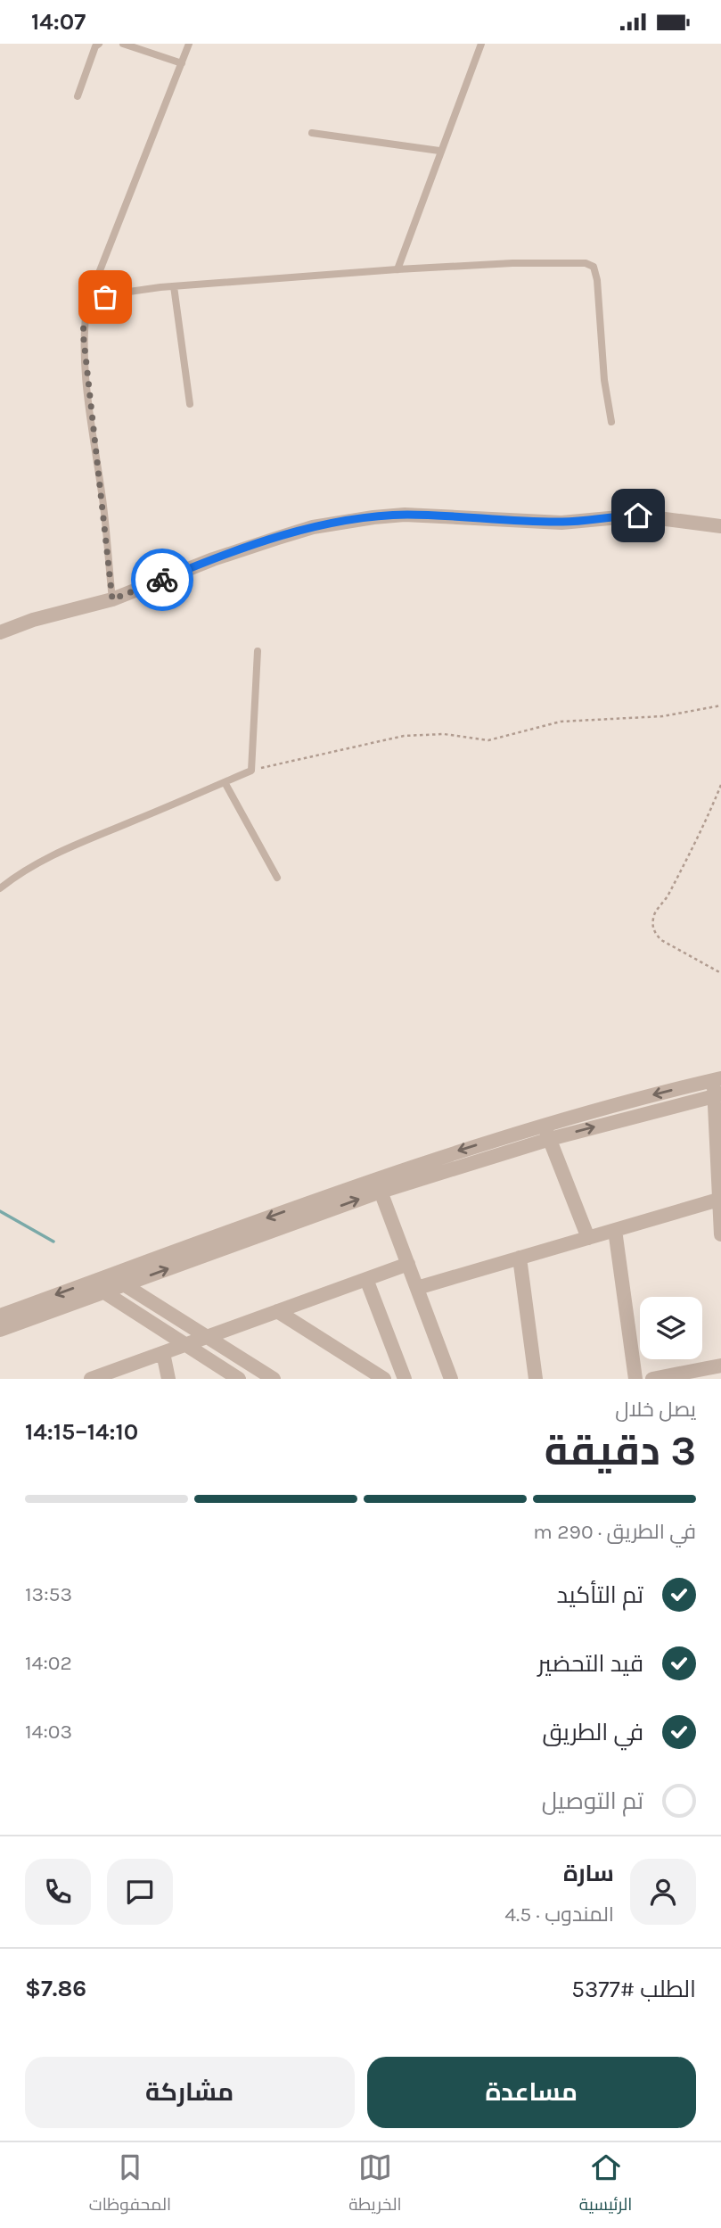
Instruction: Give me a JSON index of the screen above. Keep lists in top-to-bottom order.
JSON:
{
  "page": {
    "status": "14:07",
    "heading": ["3 دقيقة", "يصل خلال", "14:10–14:15"],
    "panel": [
      "سارة",
      "المندوب · 4.5",
      "الطلب #5377",
      "$7.86"
    ],
    "bar": "في الطريق · 290 m",
    "list": [
      ["تم التأكيد", "13:53"],
      ["قيد التحضير", "14:02"],
      ["في الطريق", "14:03"],
      "تم التوصيل"
    ],
    "buttons": ["مساعدة", "مشاركة"],
    "tabs": ["الرئيسية", "الخريطة", "المحفوظات"]
  }
}
